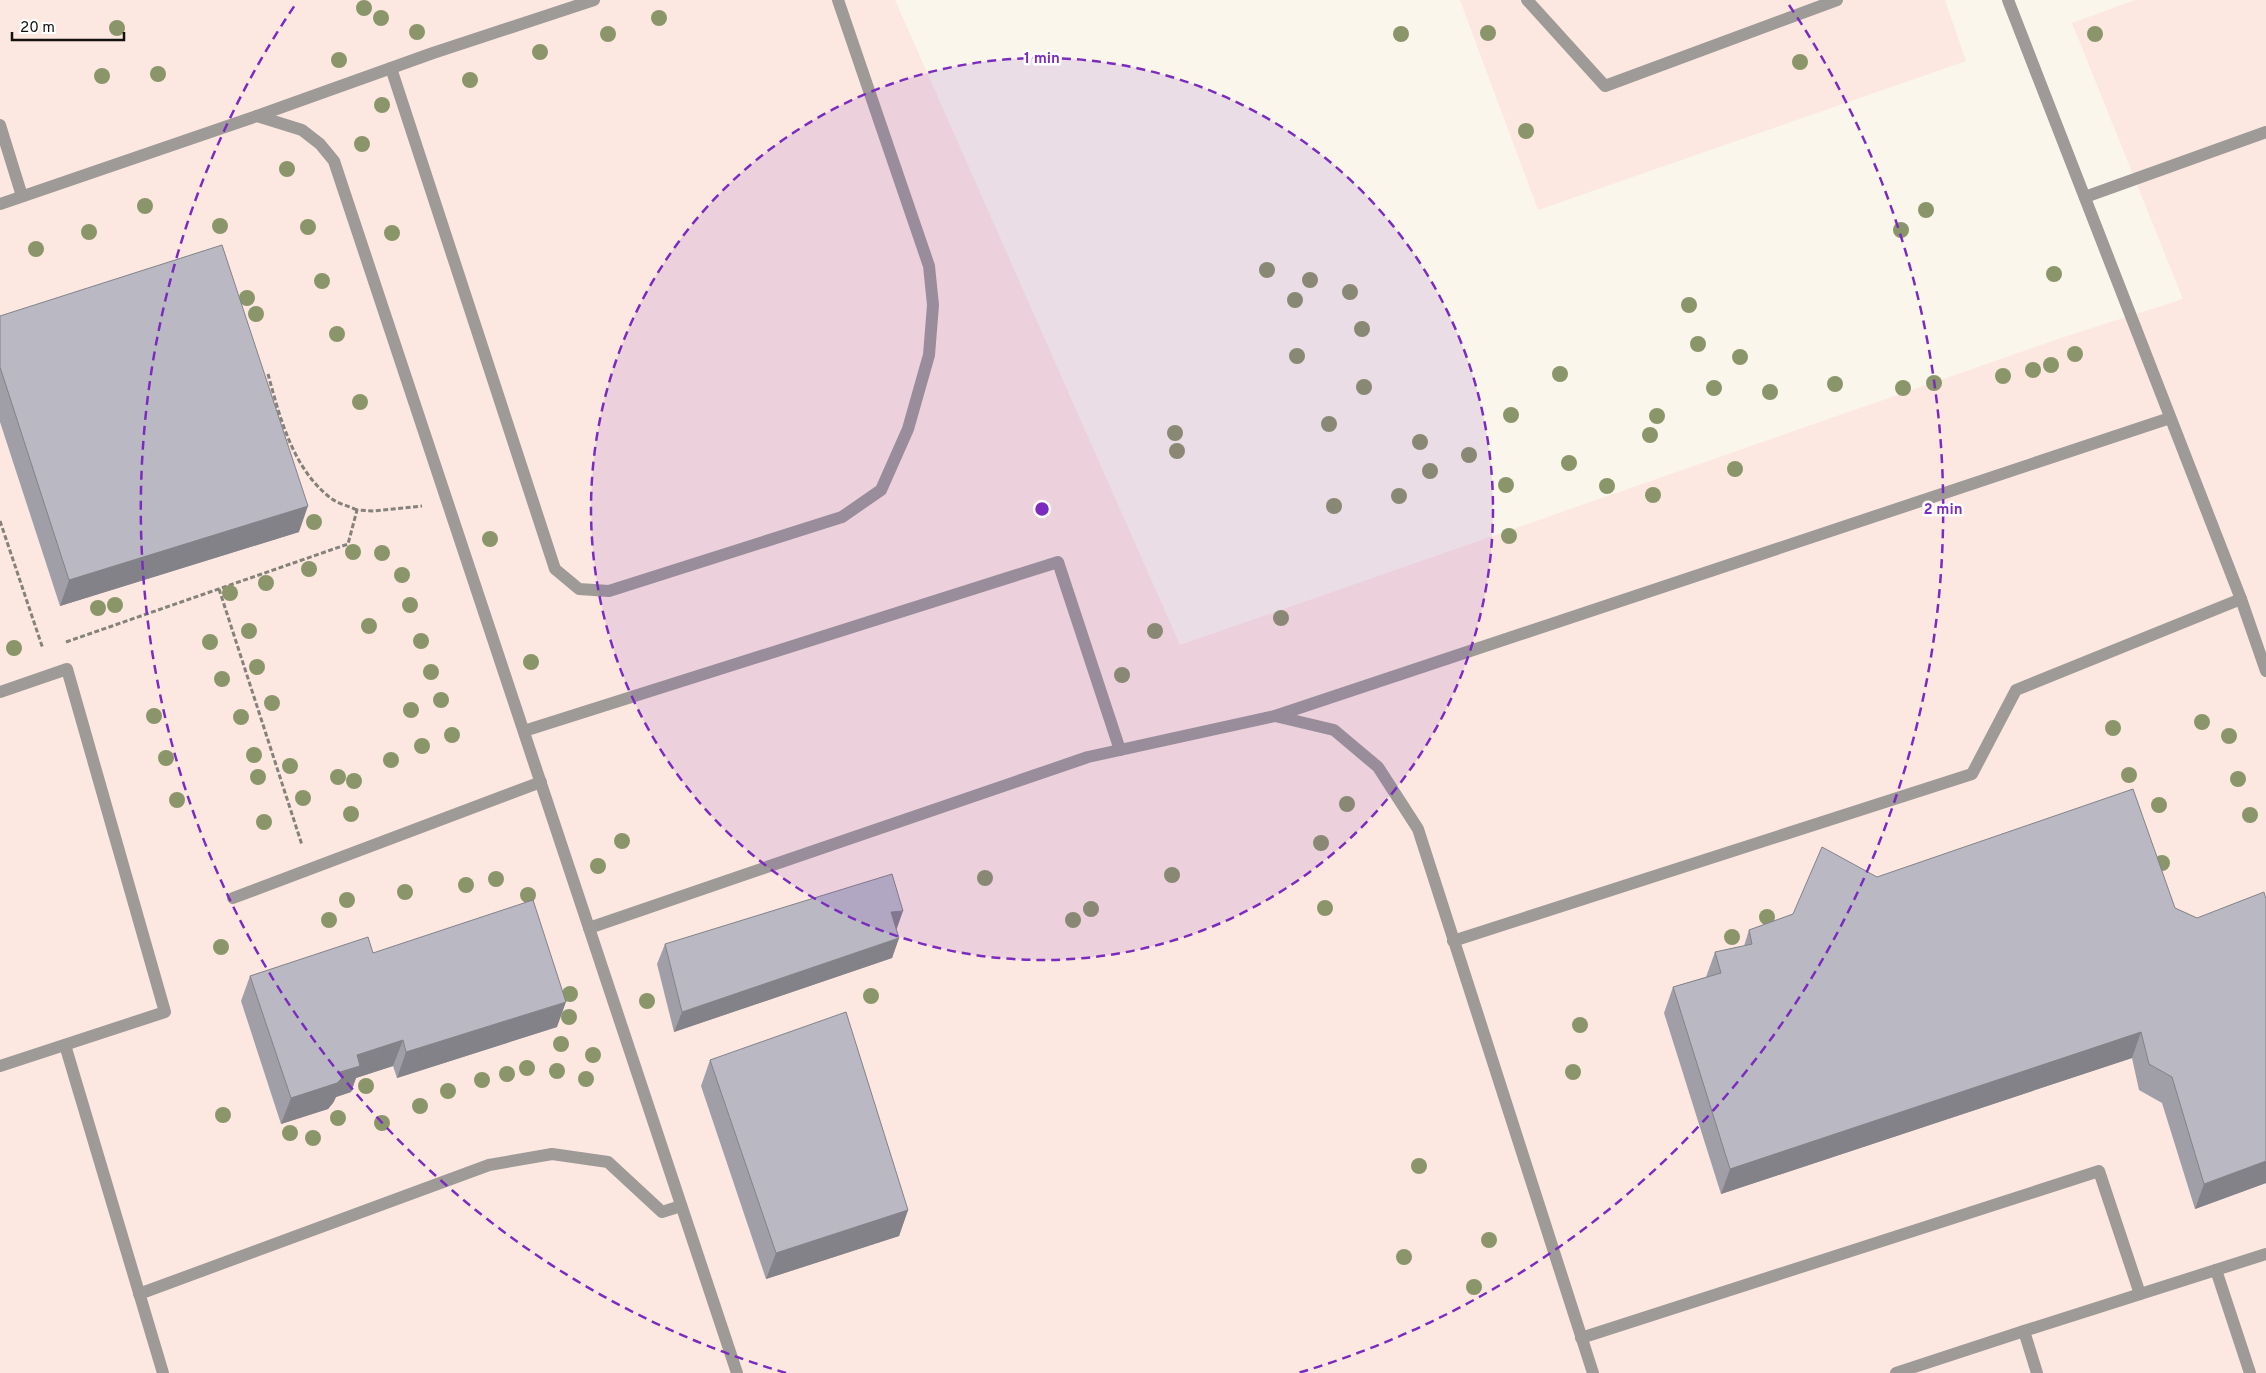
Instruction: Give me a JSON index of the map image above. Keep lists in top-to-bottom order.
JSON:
{
  "scale_bar": "20 m",
  "rings": ["1 min", "2 min"]
}
